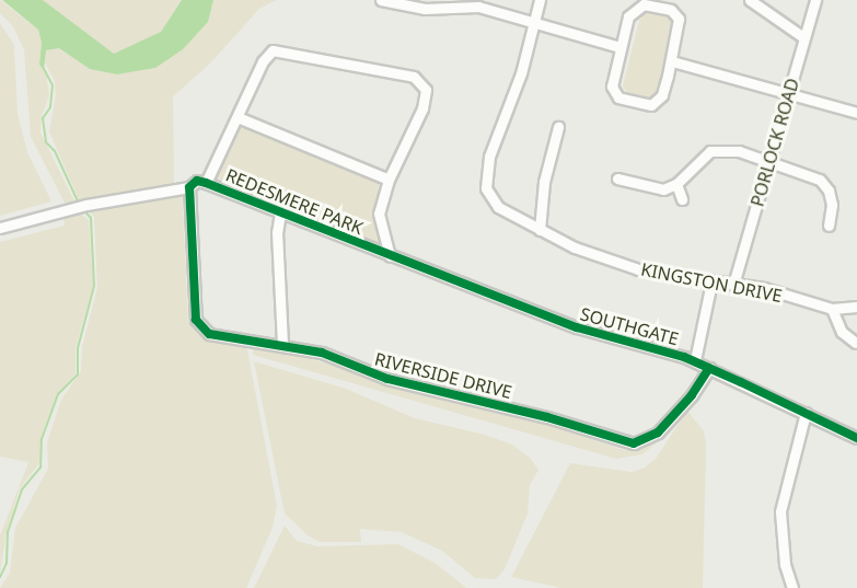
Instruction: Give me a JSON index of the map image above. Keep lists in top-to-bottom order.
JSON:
{
  "streets": {
    "street": [
      "PORLOCK ROAD",
      "REDESMERE PARK",
      "KINGSTON DRIVE",
      "SOUTHGATE",
      "RIVERSIDE DRIVE"
    ]
  },
  "crossings": [
    ["PORLOCK ROAD", "KINGSTON DRIVE"],
    ["REDESMERE PARK", "SOUTHGATE"],
    ["REDESMERE PARK", "RIVERSIDE DRIVE"],
    ["SOUTHGATE", "RIVERSIDE DRIVE"]
  ]
}
